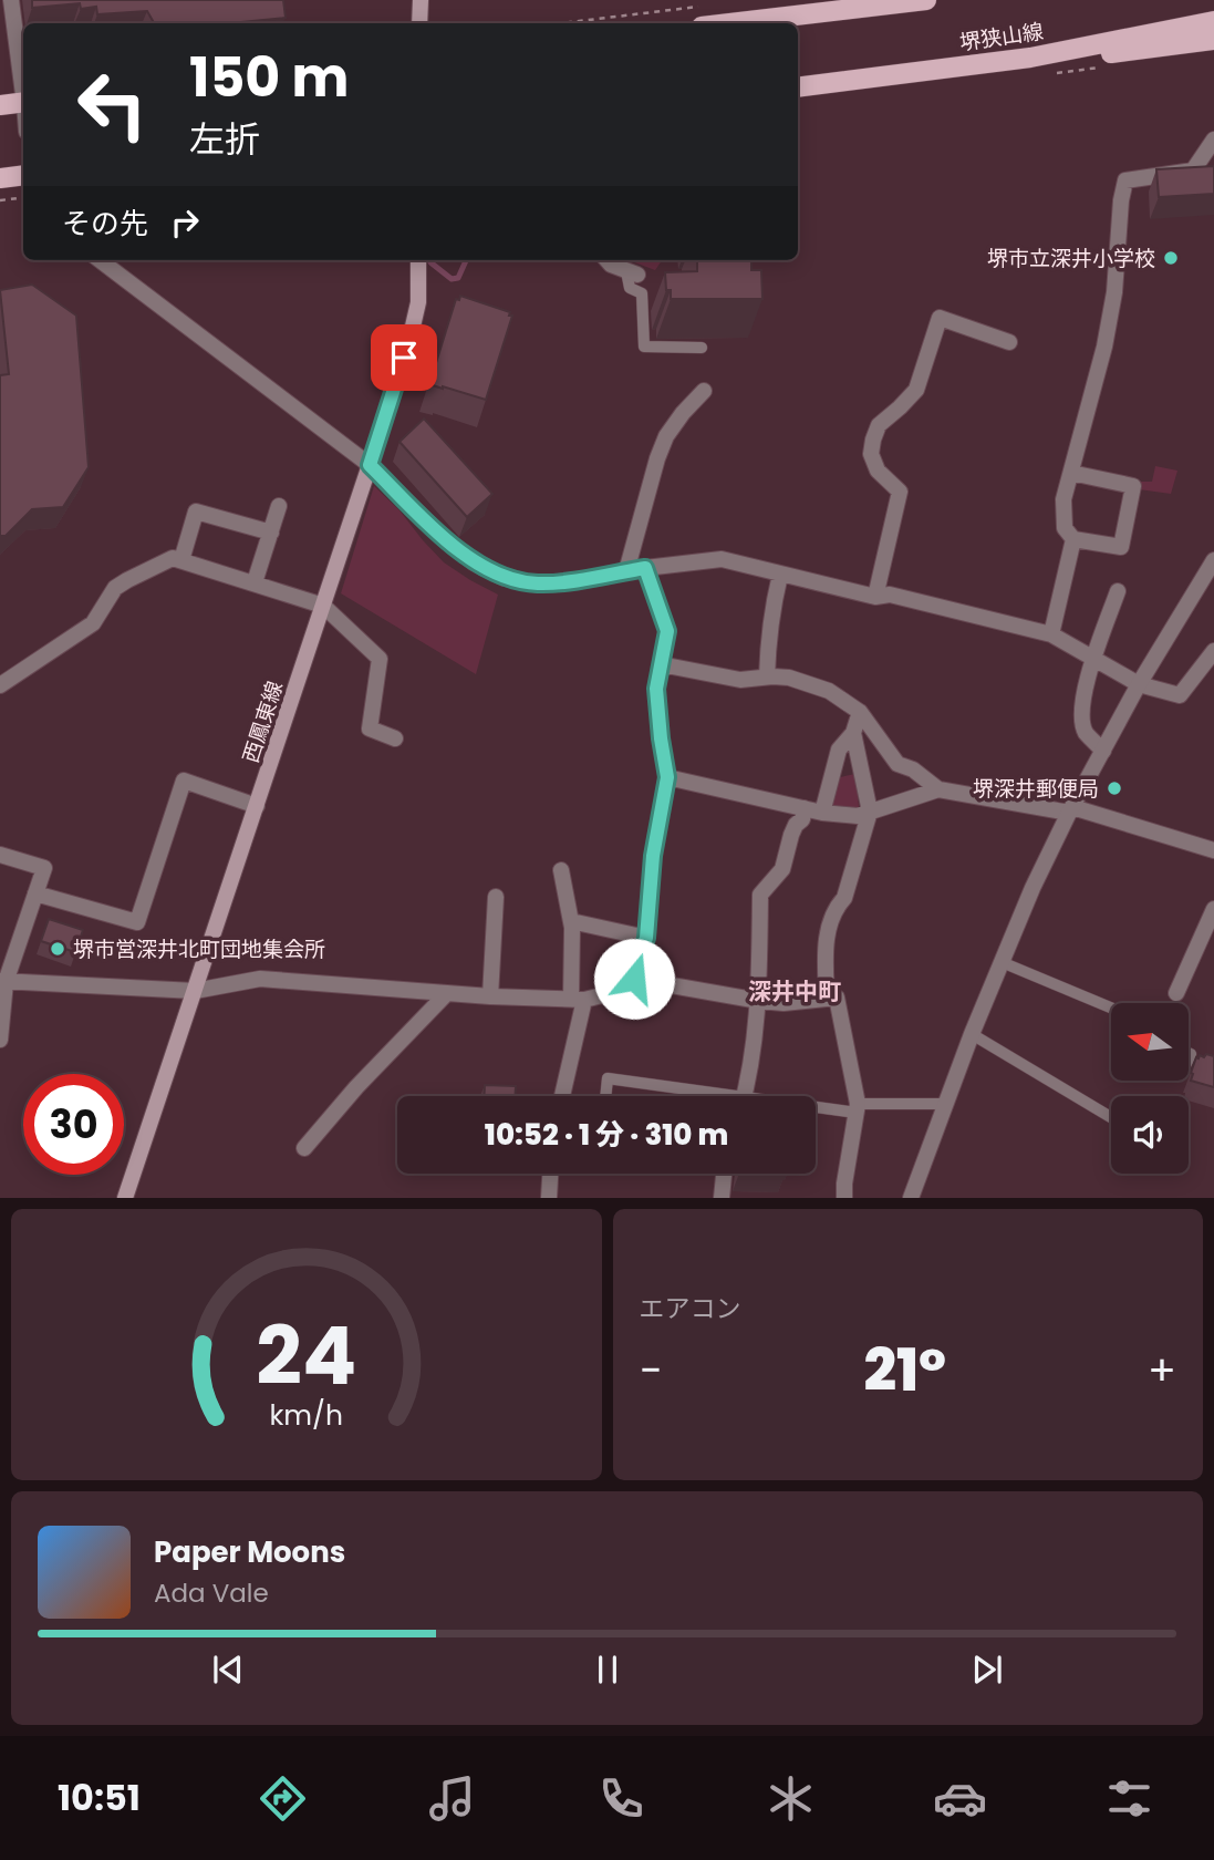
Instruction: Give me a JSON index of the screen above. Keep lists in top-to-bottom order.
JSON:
{
  "streets": {
    "main road": ["堺狭山線", "西鳳東線"]
  },
  "districts": ["深井中町"],
  "places": ["堺市立深井小学校", "堺深井郵便局", "堺市営深井北町団地集会所"],
  "north": "left",
  "page": {
    "turn": ["150 m", "左折"],
    "then": "その先",
    "limit": "30",
    "trip": "10:52 · 1 分 · 310 m",
    "tile": "エアコン",
    "heat": ["−", "21°", "+"],
    "song": ["Paper Moons", "Ada Vale"],
    "tabs": "10:51",
    "gauge": ["24", "km/h"]
  }
}
